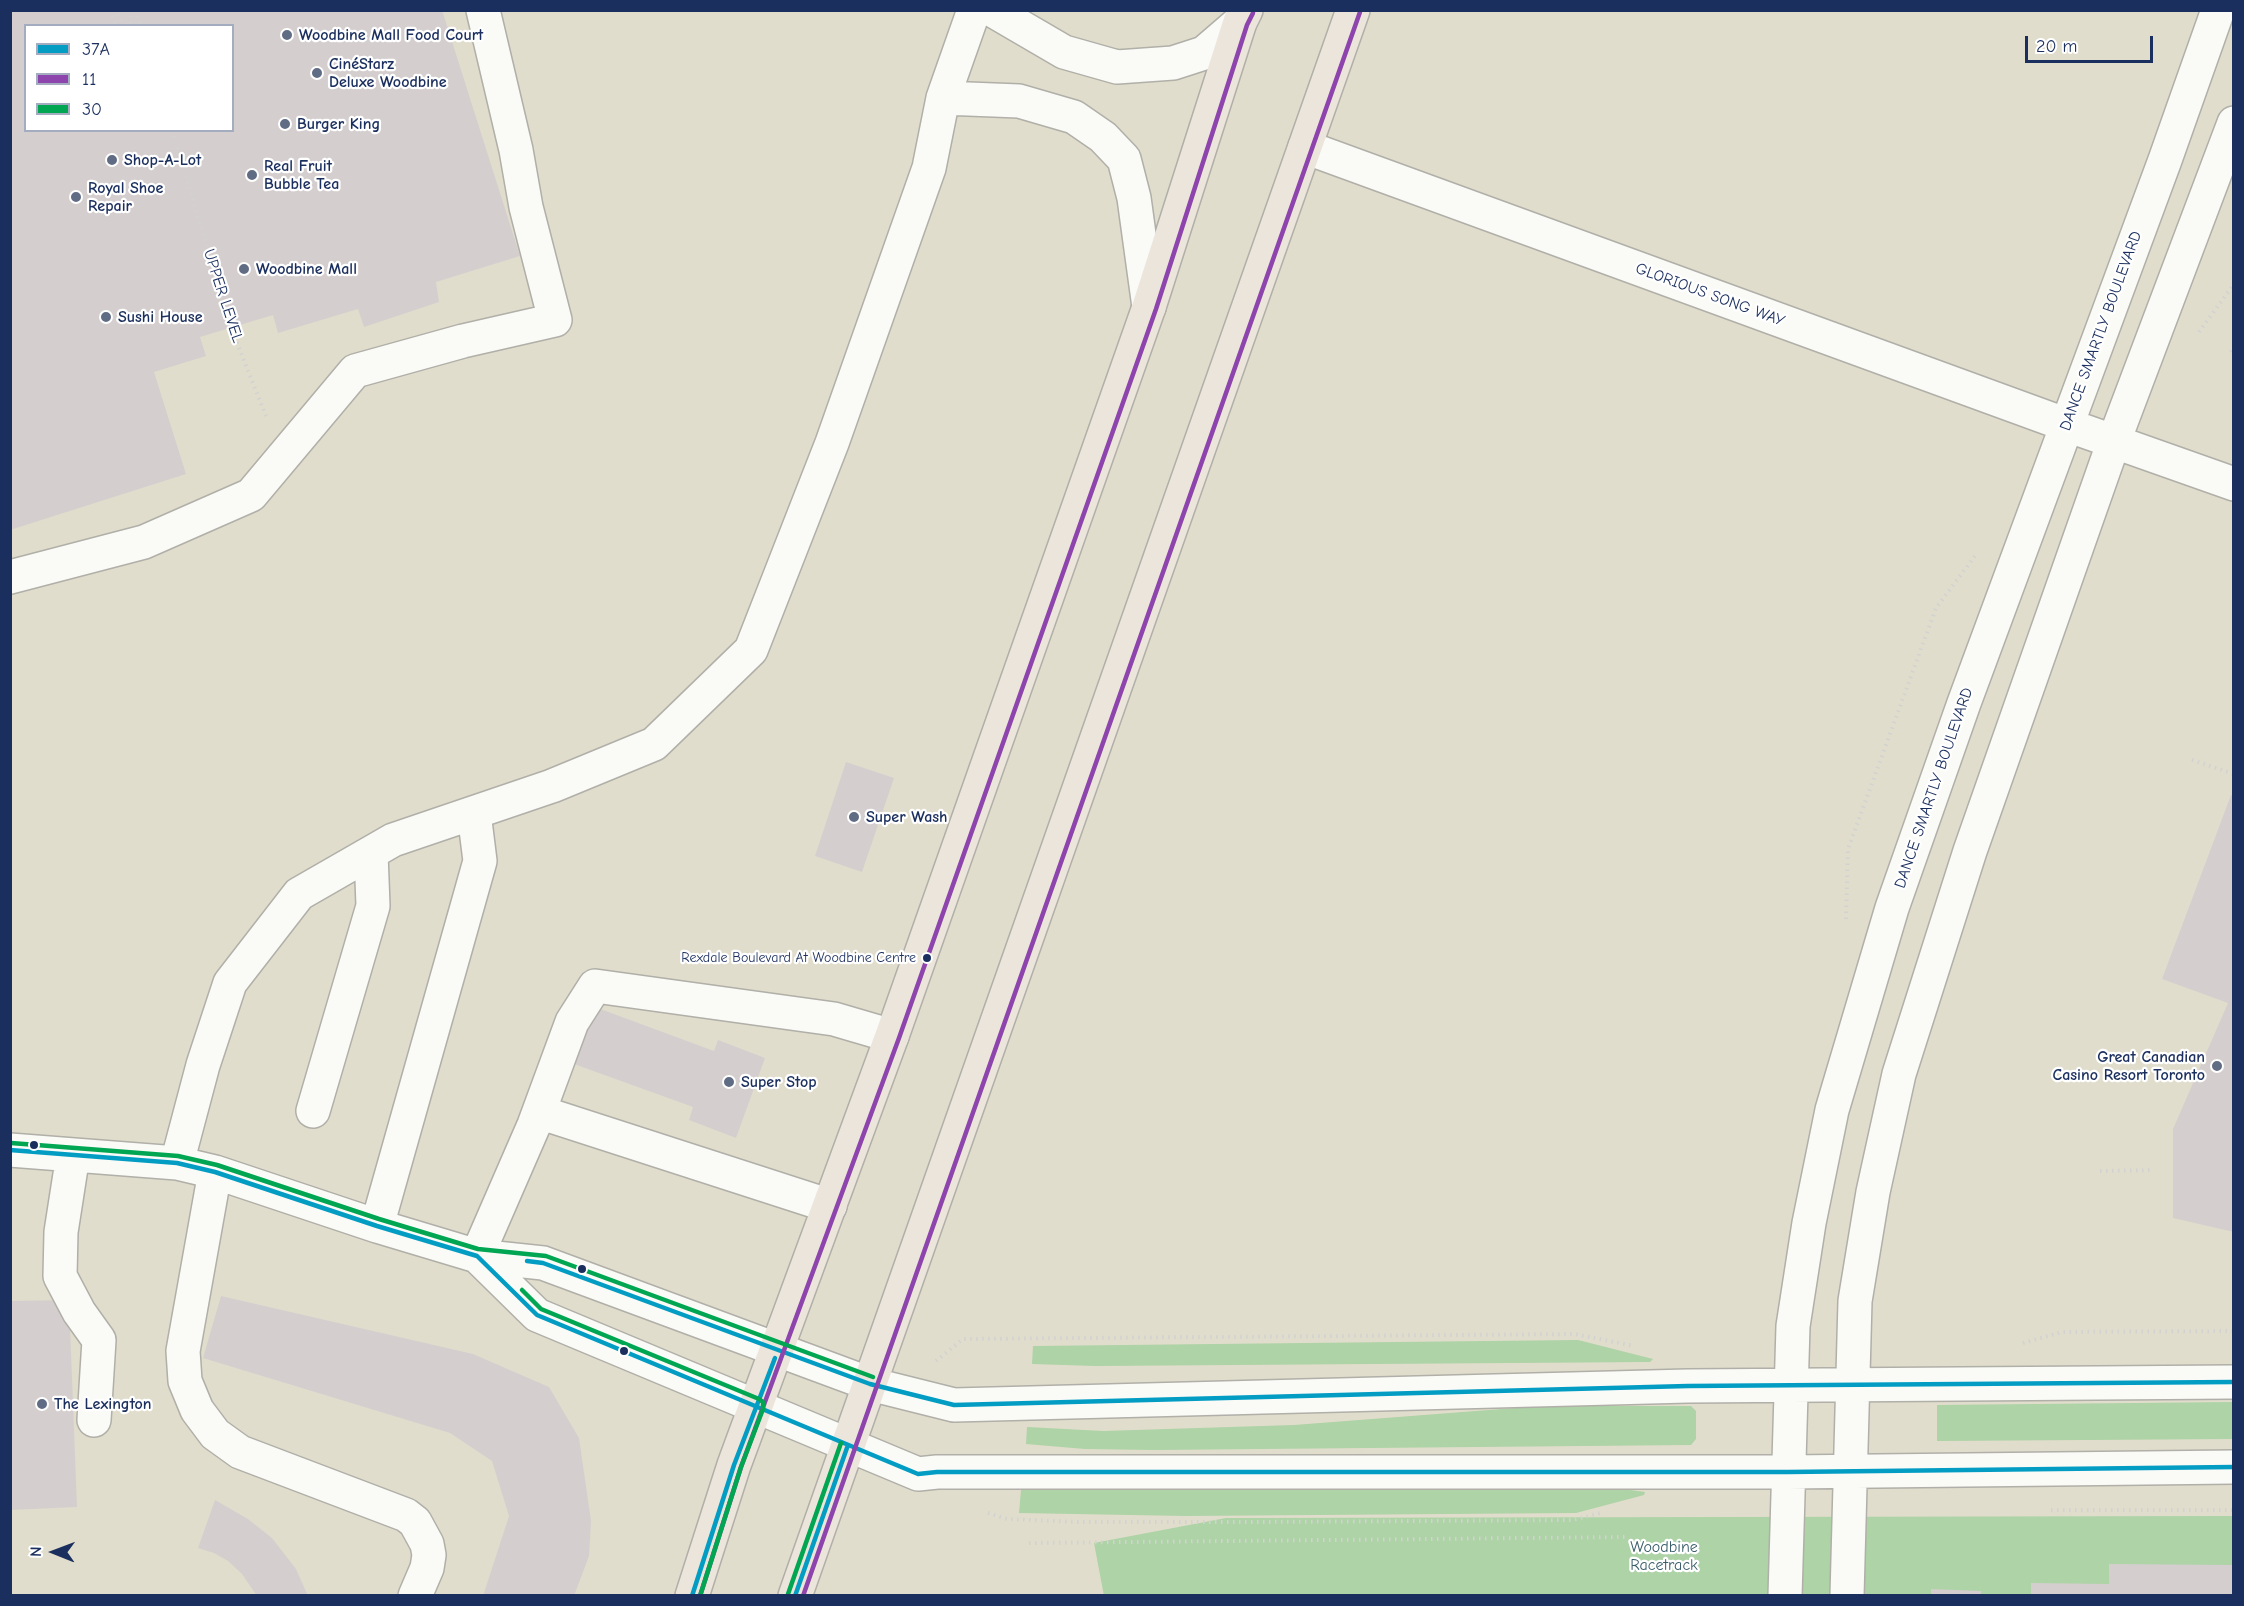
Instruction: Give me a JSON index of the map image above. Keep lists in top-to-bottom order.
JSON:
{
  "streets": {
    "street": ["GLORIOUS SONG WAY", "DANCE SMARTLY BOULEVARD"],
    "path": ["UPPER LEVEL"]
  },
  "crossings": [
    ["GLORIOUS SONG WAY", "DANCE SMARTLY BOULEVARD"]
  ],
  "parks": ["Woodbine Racetrack"],
  "places": [
    "Woodbine Mall Food Court",
    "CinéStarz Deluxe Woodbine",
    "Burger King",
    "Shop-A-Lot",
    "Real Fruit Bubble Tea",
    "Royal Shoe Repair",
    "Woodbine Mall",
    "Sushi House",
    "Super Wash",
    "Rexdale Boulevard At Woodbine Centre",
    "Great Canadian Casino Resort Toronto",
    "Super Stop",
    "The Lexington"
  ],
  "lines": ["transit line 11", "transit line 30", "transit line 37A"],
  "legend": ["37A", "11", "30"],
  "scale_bar": "20 m",
  "north": "left"
}
